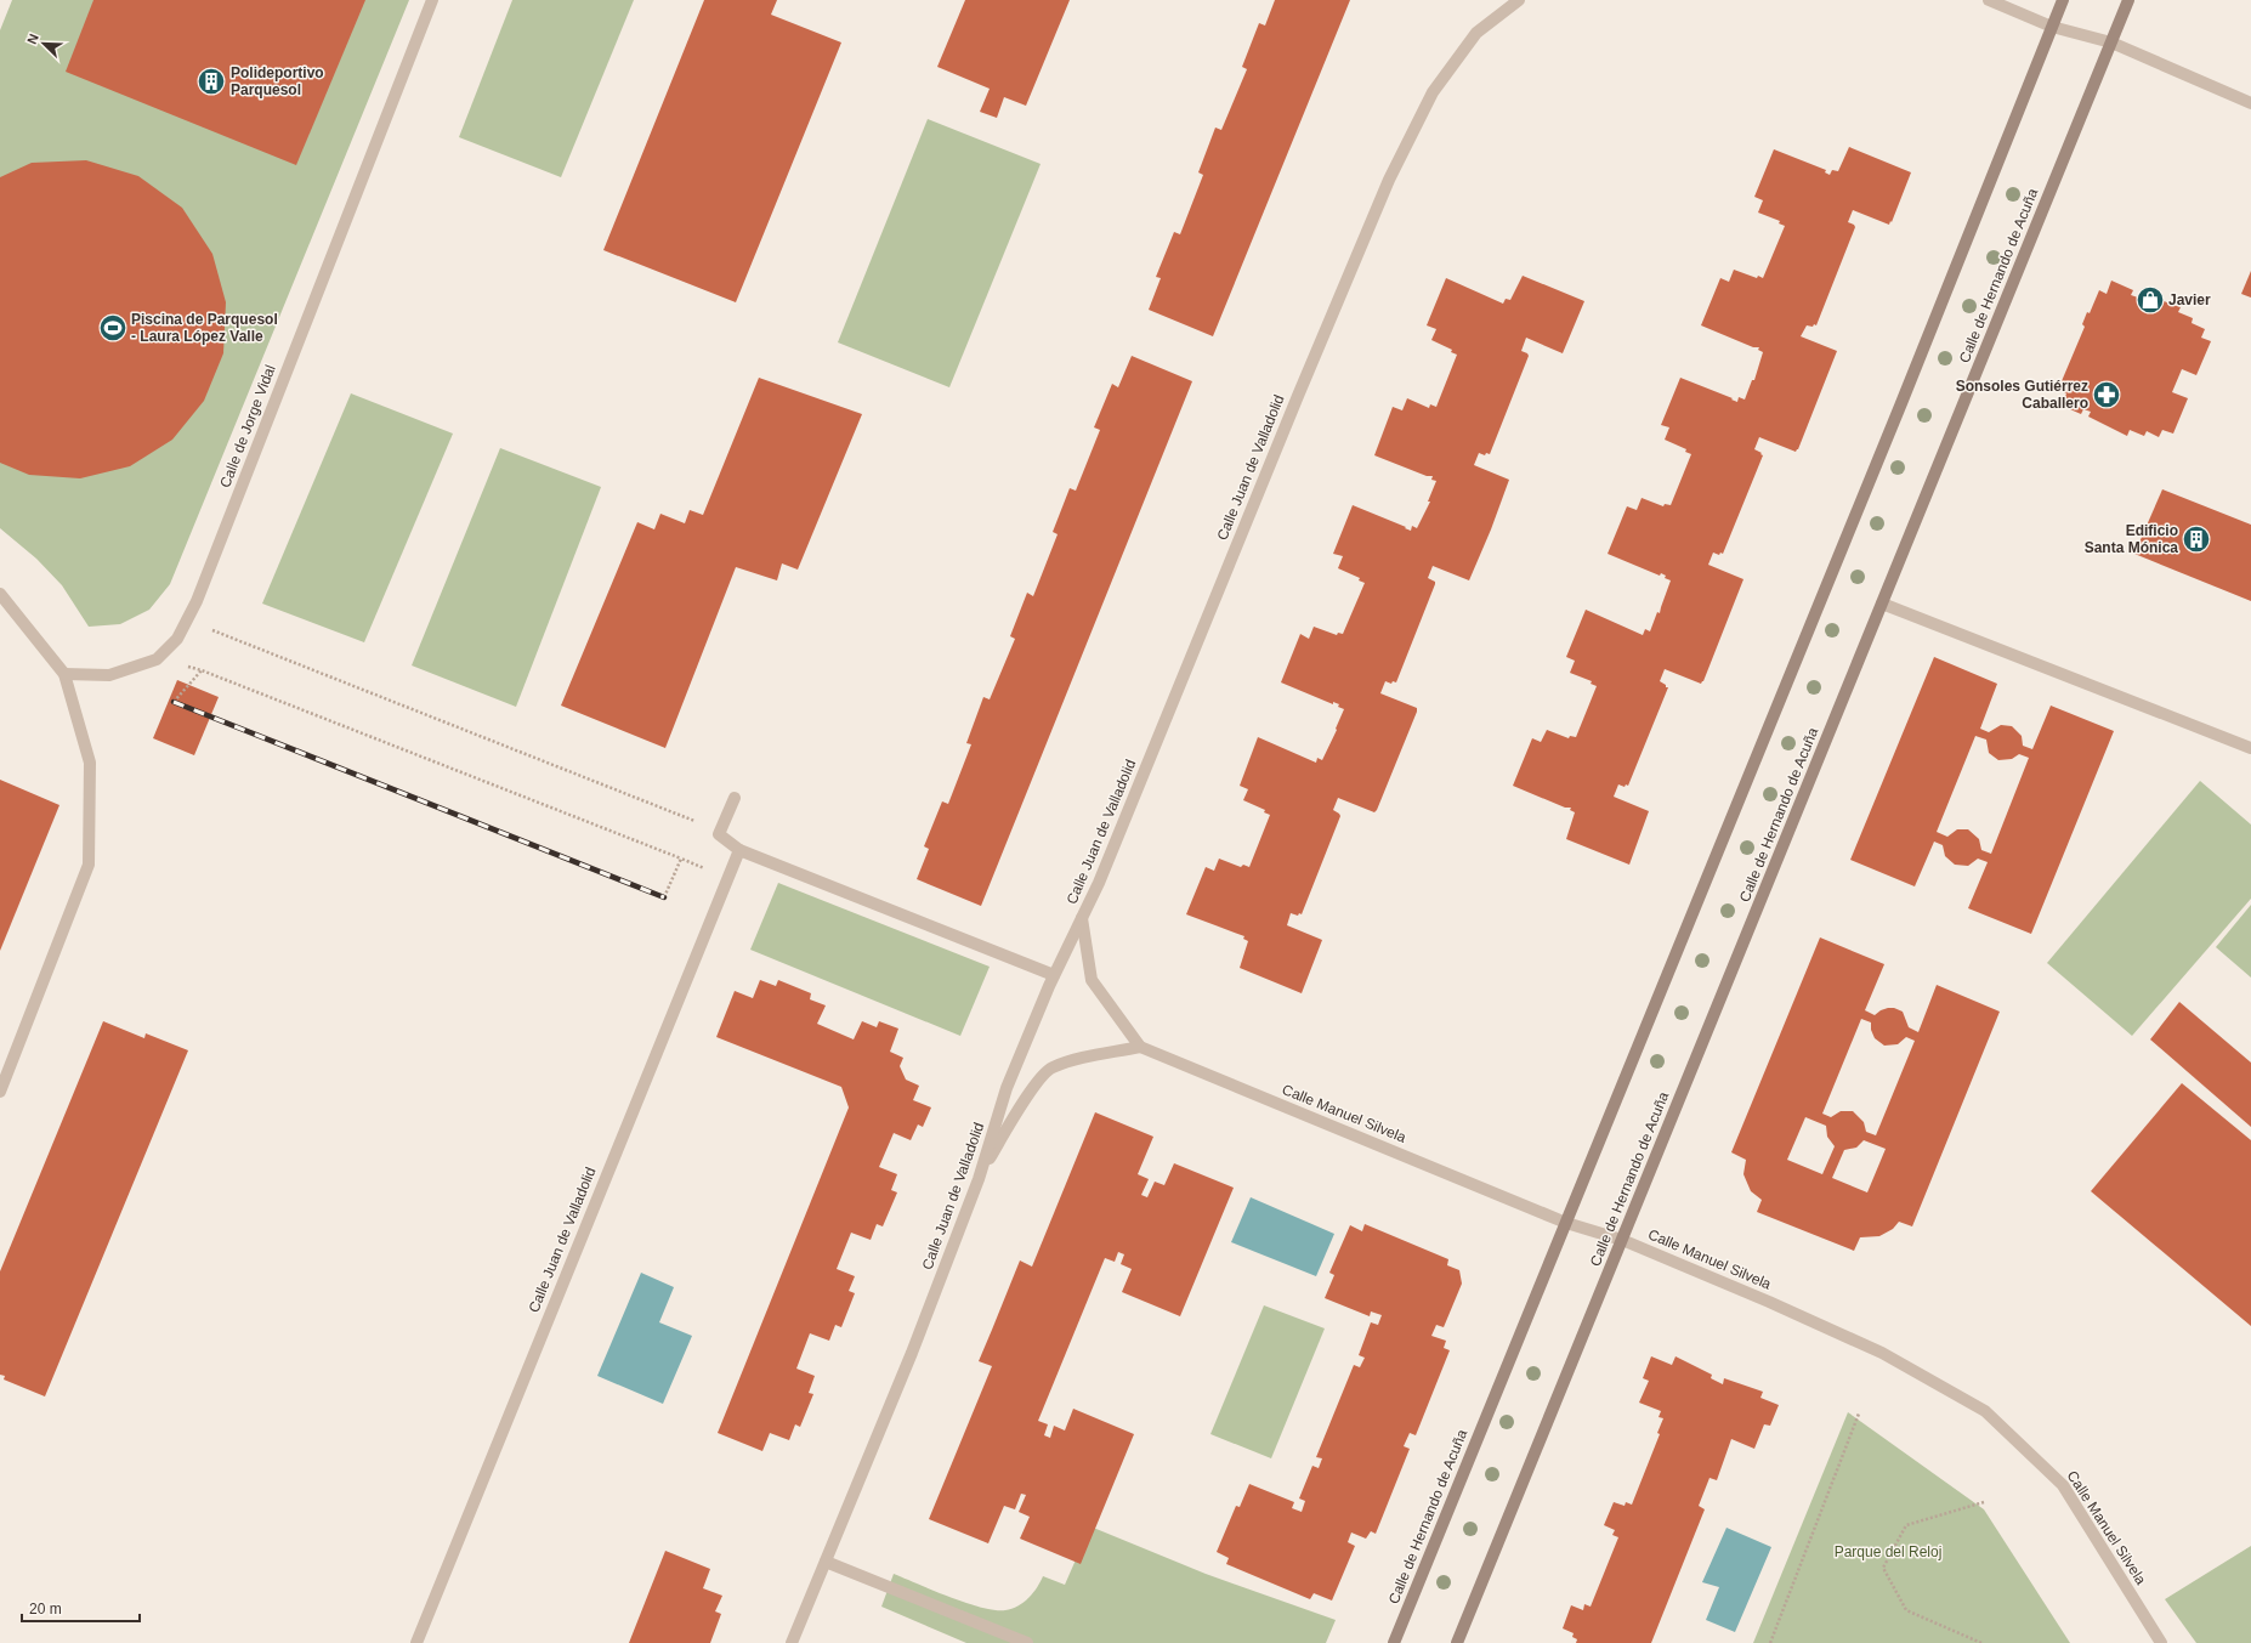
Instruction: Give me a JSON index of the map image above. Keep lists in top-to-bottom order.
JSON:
{
  "streets": {
    "street": [
      "Calle de Hernando de Acuña",
      "Calle de Jorge Vidal",
      "Calle Juan de Valladolid",
      "Calle Manuel Silvela"
    ]
  },
  "crossings": [
    ["Calle de Hernando de Acuña", "Calle Manuel Silvela"]
  ],
  "parks": ["Parque del Reloj"],
  "places": {
    "building": ["Polideportivo Parquesol", "Edificio Santa Mónica"],
    "shop": ["Javier"],
    "sports": ["Piscina de Parquesol - Laura López Valle"],
    "pharmacy": ["Sonsoles Gutiérrez Caballero"]
  },
  "scale_bar": "20 m",
  "north": "top left"
}
